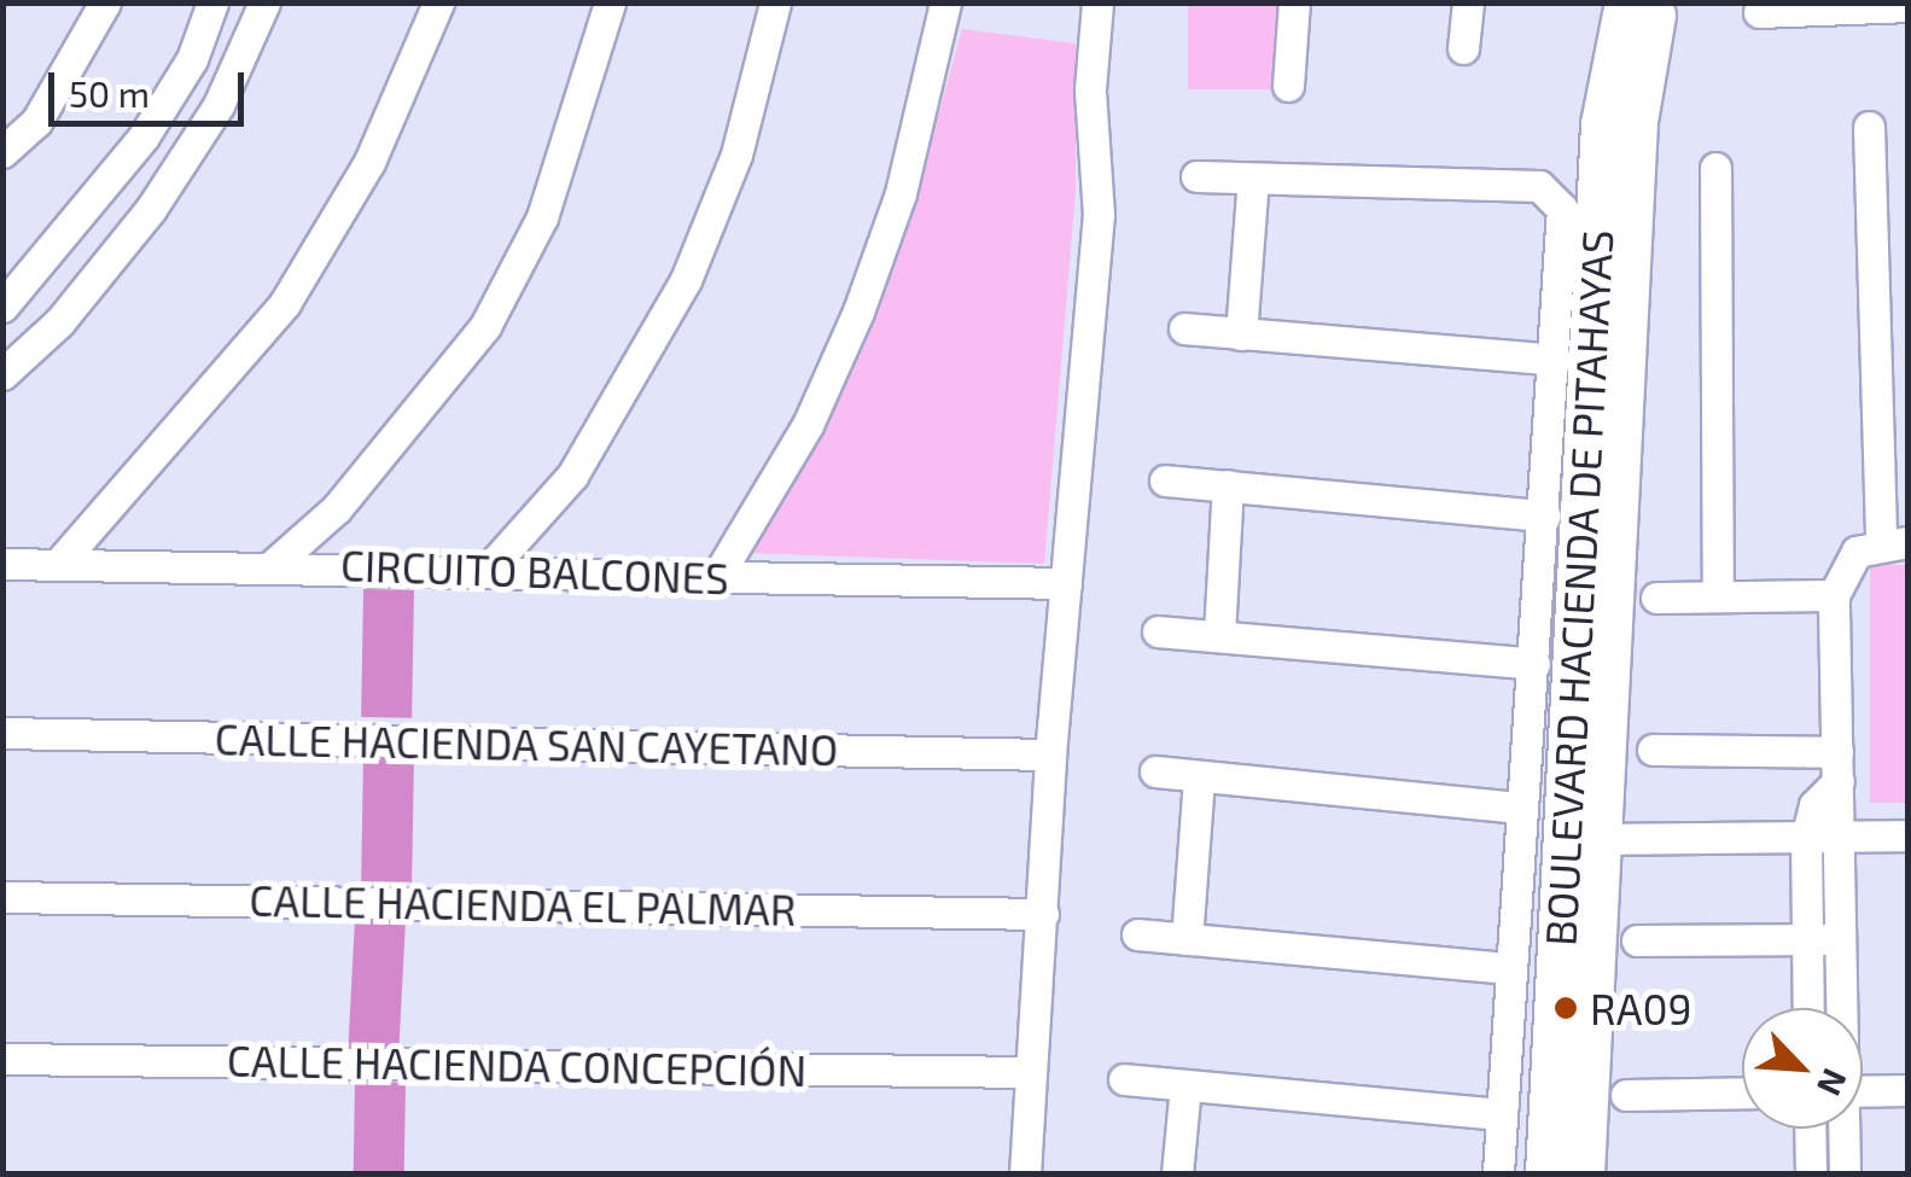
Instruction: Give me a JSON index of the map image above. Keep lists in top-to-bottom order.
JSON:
{
  "streets": {
    "street": [
      "CIRCUITO BALCONES",
      "BOULEVARD HACIENDA DE PITAHAYAS",
      "CALLE HACIENDA SAN CAYETANO",
      "CALLE HACIENDA EL PALMAR",
      "CALLE HACIENDA CONCEPCIÓN"
    ]
  },
  "places": ["RA09"],
  "scale_bar": "50 m",
  "north": "bottom right"
}
